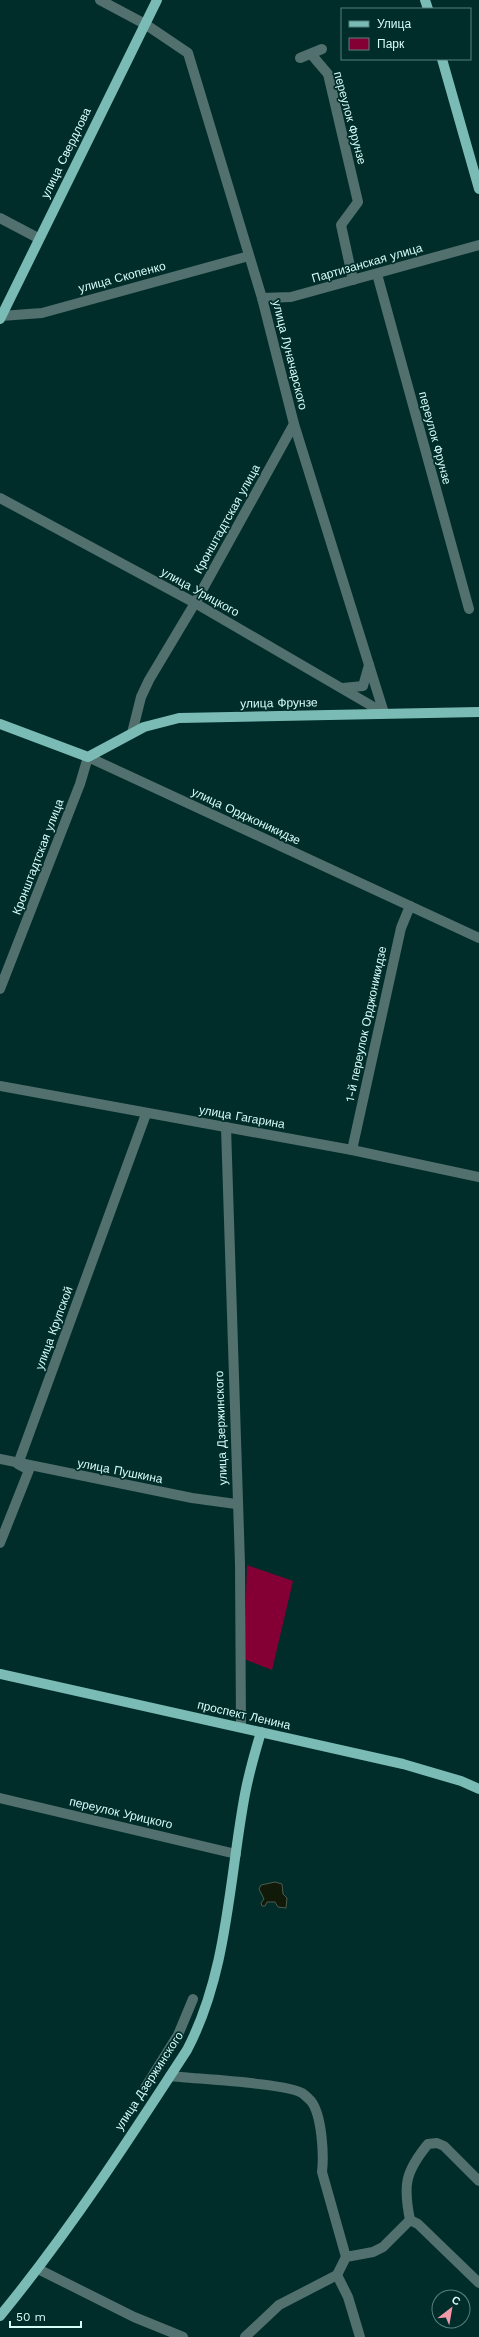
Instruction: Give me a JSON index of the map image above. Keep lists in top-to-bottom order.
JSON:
{
  "streets": {
    "main road": [
      "улица Свердлова",
      "улица Фрунзе",
      "улица Орджоникидзе",
      "улица Дзержинского",
      "проспект Ленина"
    ],
    "street": [
      "переулок Фрунзе",
      "Партизанская улица",
      "улица Скопенко",
      "улица Луначарского",
      "Кронштадтская улица",
      "улица Урицкого",
      "1-й переулок Орджоникидзе",
      "улица Гагарина",
      "улица Крупской",
      "улица Пушкина",
      "переулок Урицкого"
    ]
  },
  "crossings": [
    ["переулок Фрунзе", "Партизанская улица"],
    ["улица Свердлова", "улица Скопенко"],
    ["улица Свердлова", "улица Луначарского"],
    ["Партизанская улица", "улица Луначарского"],
    ["улица Скопенко", "улица Луначарского"],
    ["улица Луначарского", "Кронштадтская улица"],
    ["улица Луначарского", "улица Урицкого"],
    ["улица Луначарского", "улица Фрунзе"],
    ["Кронштадтская улица", "улица Урицкого"],
    ["Кронштадтская улица", "улица Фрунзе"],
    ["Кронштадтская улица", "улица Орджоникидзе"],
    ["улица Урицкого", "улица Фрунзе"],
    ["улица Фрунзе", "улица Орджоникидзе"],
    ["улица Орджоникидзе", "1-й переулок Орджоникидзе"],
    ["1-й переулок Орджоникидзе", "улица Гагарина"],
    ["улица Гагарина", "улица Крупской"],
    ["улица Гагарина", "улица Дзержинского"],
    ["улица Крупской", "улица Пушкина"],
    ["улица Дзержинского", "улица Пушкина"],
    ["улица Дзержинского", "проспект Ленина"],
    ["улица Дзержинского", "переулок Урицкого"]
  ],
  "legend": ["Улица", "Парк"],
  "scale_bar": "50 m",
  "north": "top right"
}
